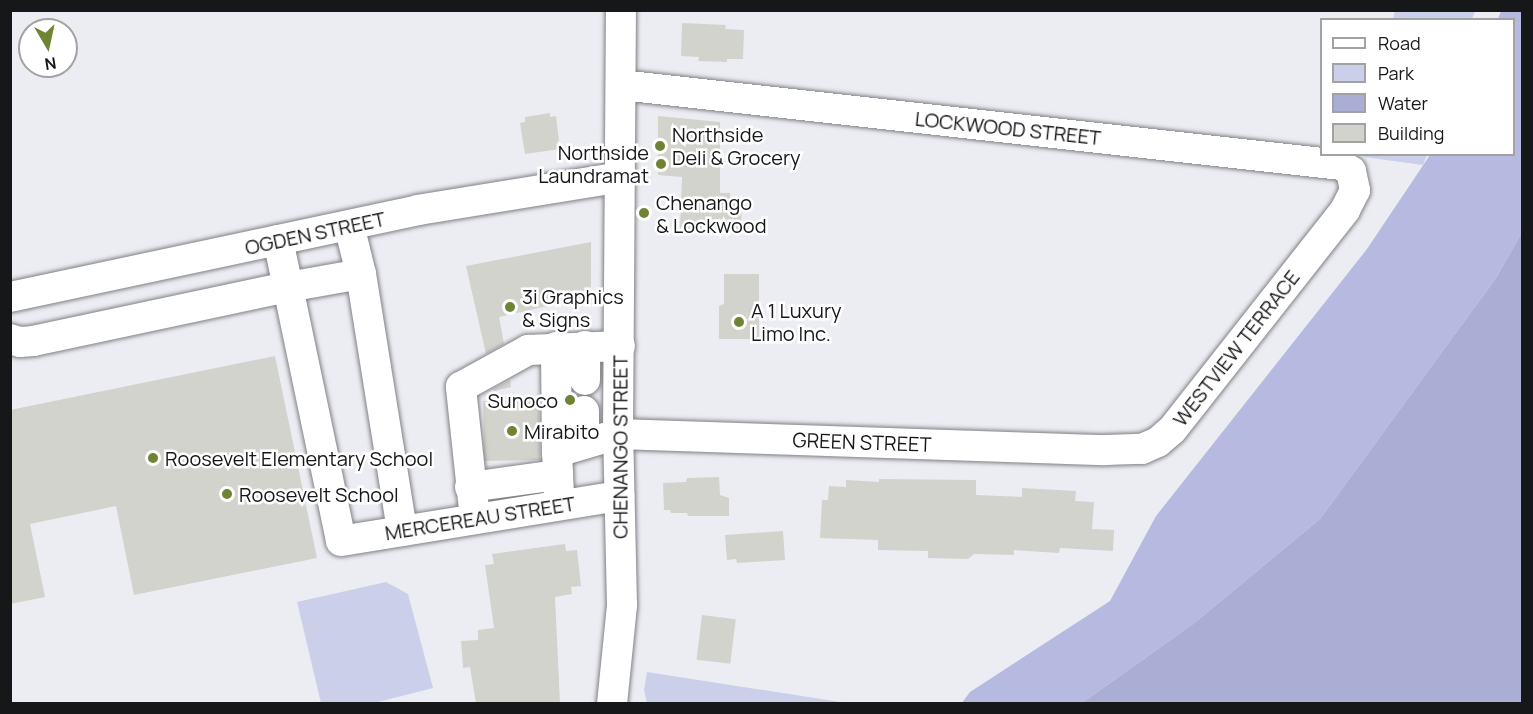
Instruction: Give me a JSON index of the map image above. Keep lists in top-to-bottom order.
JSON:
{
  "streets": {
    "street": [
      "LOCKWOOD STREET",
      "OGDEN STREET",
      "WESTVIEW TERRACE",
      "GREEN STREET",
      "CHENANGO STREET",
      "MERCEREAU STREET"
    ]
  },
  "crossings": [
    ["LOCKWOOD STREET", "WESTVIEW TERRACE"],
    ["LOCKWOOD STREET", "CHENANGO STREET"],
    ["OGDEN STREET", "CHENANGO STREET"],
    ["WESTVIEW TERRACE", "GREEN STREET"],
    ["GREEN STREET", "CHENANGO STREET"],
    ["CHENANGO STREET", "MERCEREAU STREET"]
  ],
  "places": [
    "Northside Deli & Grocery",
    "Northside Laundramat",
    "Chenango & Lockwood",
    "3i Graphics & Signs",
    "A 1 Luxury Limo Inc.",
    "Sunoco",
    "Mirabito",
    "Roosevelt Elementary School",
    "Roosevelt School"
  ],
  "legend": [
    "Road",
    "Park",
    "Water",
    "Building"
  ],
  "north": "bottom"
}
